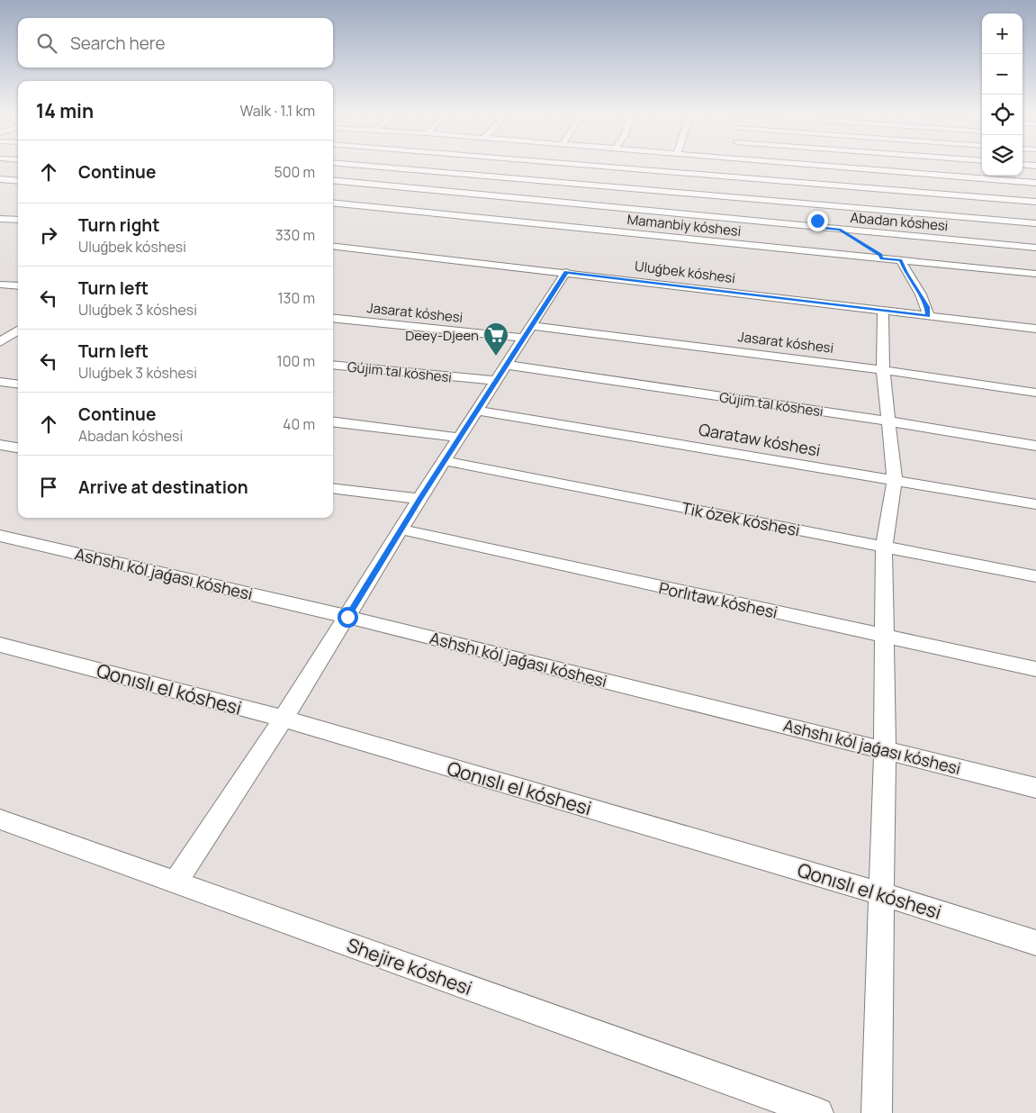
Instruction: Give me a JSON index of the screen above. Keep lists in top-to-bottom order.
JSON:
{
  "streets": {
    "street": [
      "Abadan kóshesi",
      "Mamanbiy kóshesi",
      "Uluǵbek kóshesi",
      "Jasarat kóshesi",
      "Gújim tal kóshesi",
      "Qarataw kóshesi",
      "Tik ózek kóshesi",
      "Ashshı kól jaǵası kóshesi",
      "Porlıtaw kóshesi",
      "Qonıslı el kóshesi",
      "Shejire kóshesi"
    ]
  },
  "places": {
    "supermarket": ["Deey-Djeen"]
  },
  "page": {
    "map_buttons": ["+", "−"],
    "search": "Search here",
    "heading": ["14 min", "Walk · 1.1 km"],
    "list": [
      ["Continue", "500 m"],
      ["Turn right", "Uluǵbek kóshesi", "330 m"],
      ["Turn left", "Uluǵbek 3 kóshesi", "130 m"],
      ["Turn left", "Uluǵbek 3 kóshesi", "100 m"],
      ["Continue", "Abadan kóshesi", "40 m"],
      "Arrive at destination"
    ]
  }
}
